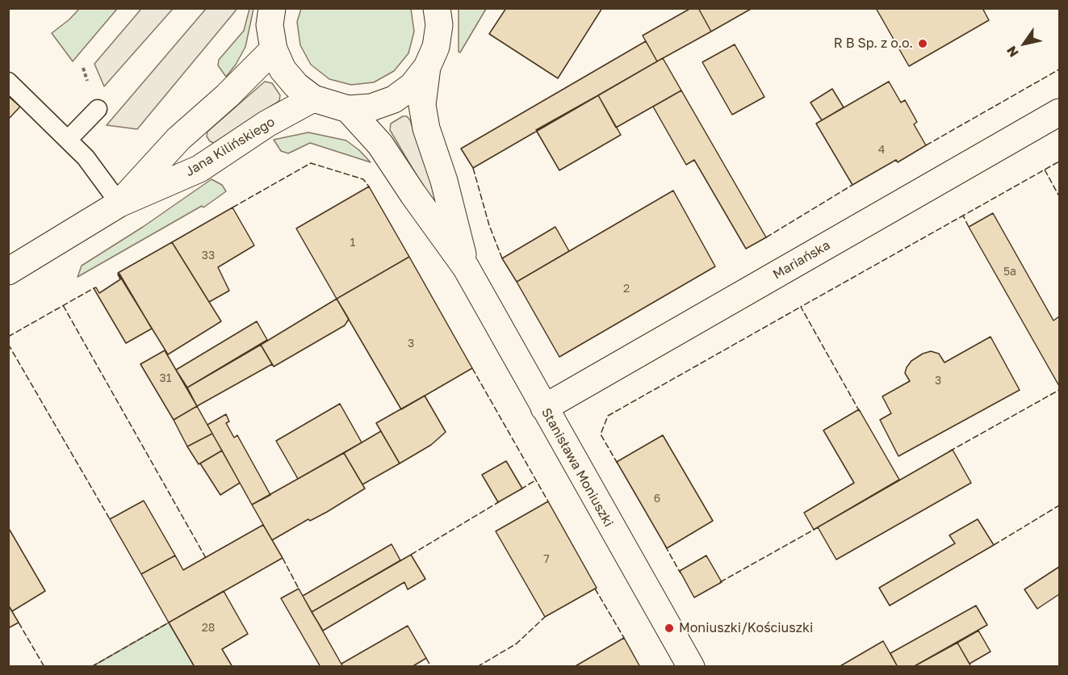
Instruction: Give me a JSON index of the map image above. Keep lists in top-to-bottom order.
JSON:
{
  "streets": {
    "street": ["Jana Kilińskiego", "Mariańska", "Stanisława Moniuszki"]
  },
  "crossings": [
    ["Mariańska", "Stanisława Moniuszki"]
  ],
  "places": ["R B Sp. z o.o.", "Moniuszki/Kościuszki"],
  "house_numbers": [
    "4",
    "1",
    "33",
    "5a",
    "2",
    "3",
    "31",
    "3",
    "6",
    "7",
    "28"
  ],
  "north": "bottom left"
}
